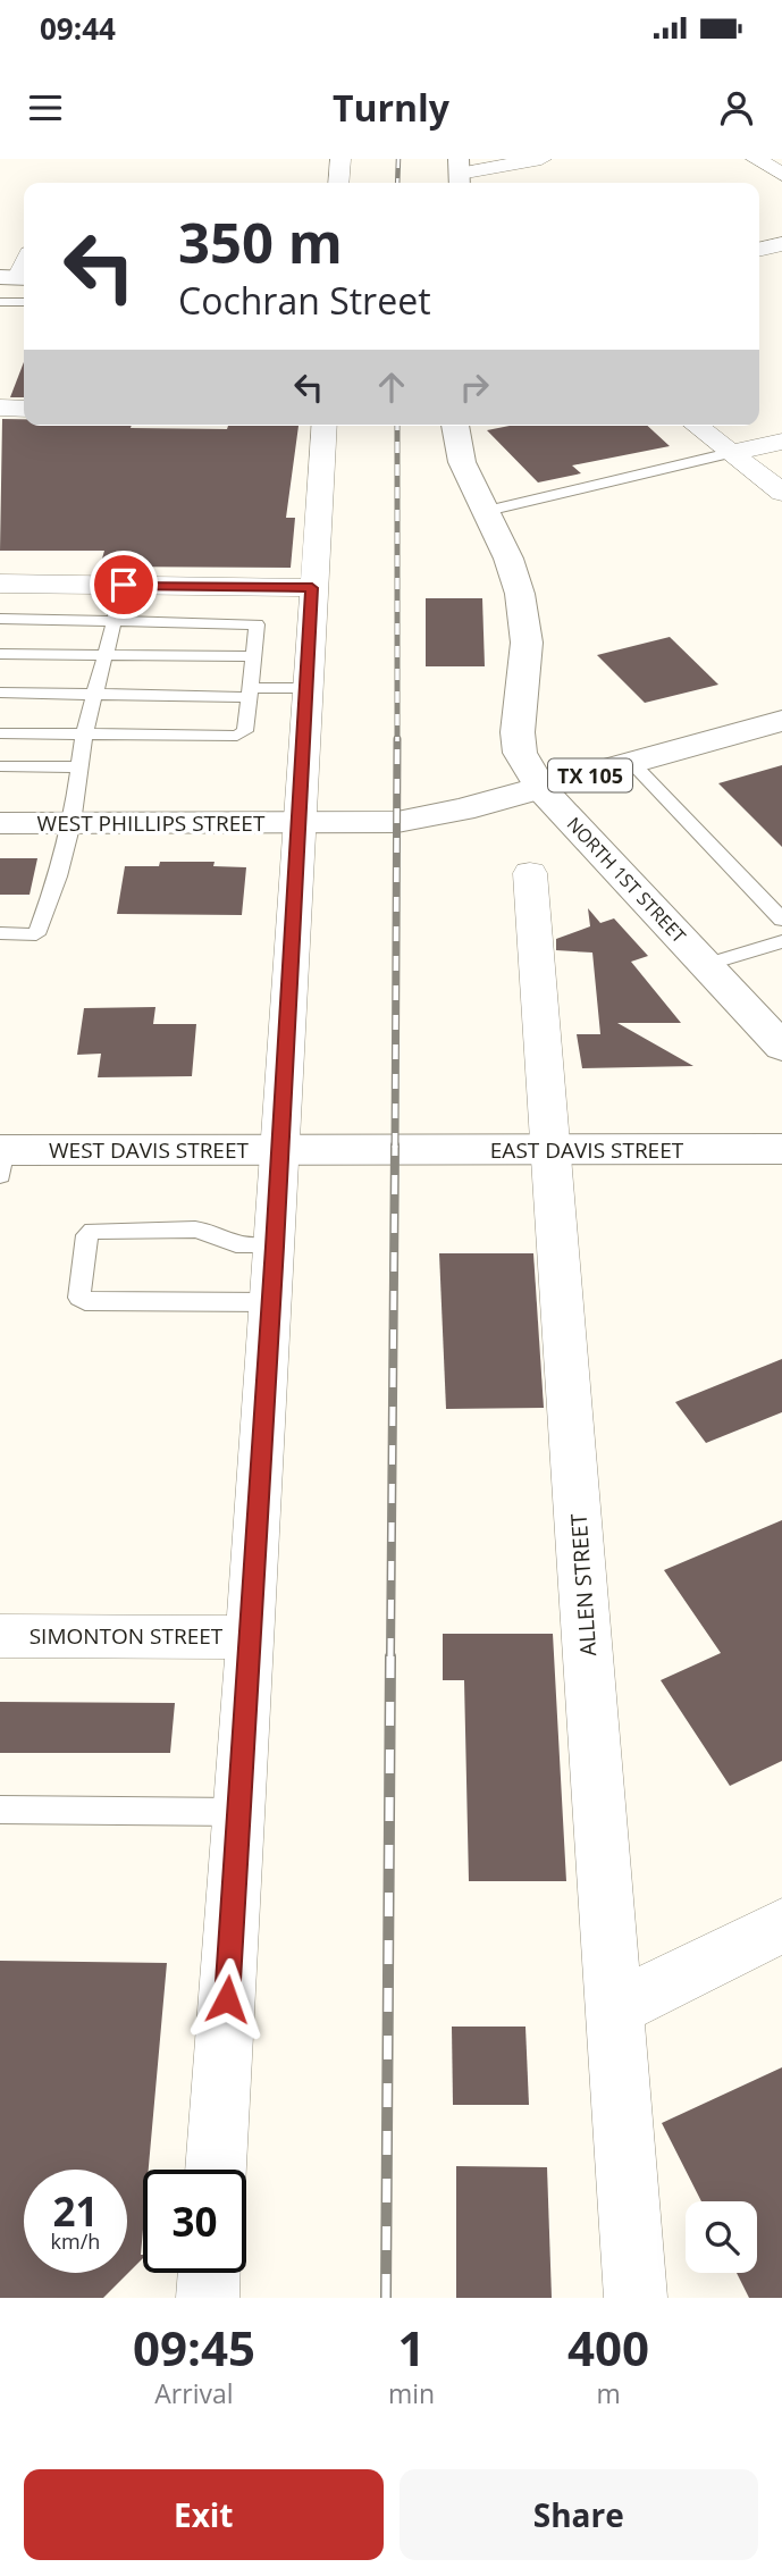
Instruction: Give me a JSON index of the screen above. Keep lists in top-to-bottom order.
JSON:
{
  "streets": {
    "main road": [
      "TX 105",
      "WEST PHILLIPS STREET",
      "NORTH 1ST STREET",
      "WEST DAVIS STREET",
      "EAST DAVIS STREET"
    ],
    "street": ["ALLEN STREET", "SIMONTON STREET"]
  },
  "crossings": [
    ["TX 105", "WEST PHILLIPS STREET"],
    ["TX 105", "NORTH 1ST STREET"],
    ["WEST PHILLIPS STREET", "NORTH 1ST STREET"],
    ["WEST DAVIS STREET", "EAST DAVIS STREET"],
    ["EAST DAVIS STREET", "ALLEN STREET"]
  ],
  "page": {
    "status": "09:44",
    "header": "Turnly",
    "turn": ["350 m", "Cochran Street"],
    "speed": "21 km/h",
    "limit": "30",
    "eta": [
      "09:45",
      "Arrival",
      "1",
      "min",
      "400",
      "m"
    ],
    "buttons": ["Exit", "Share"]
  }
}
